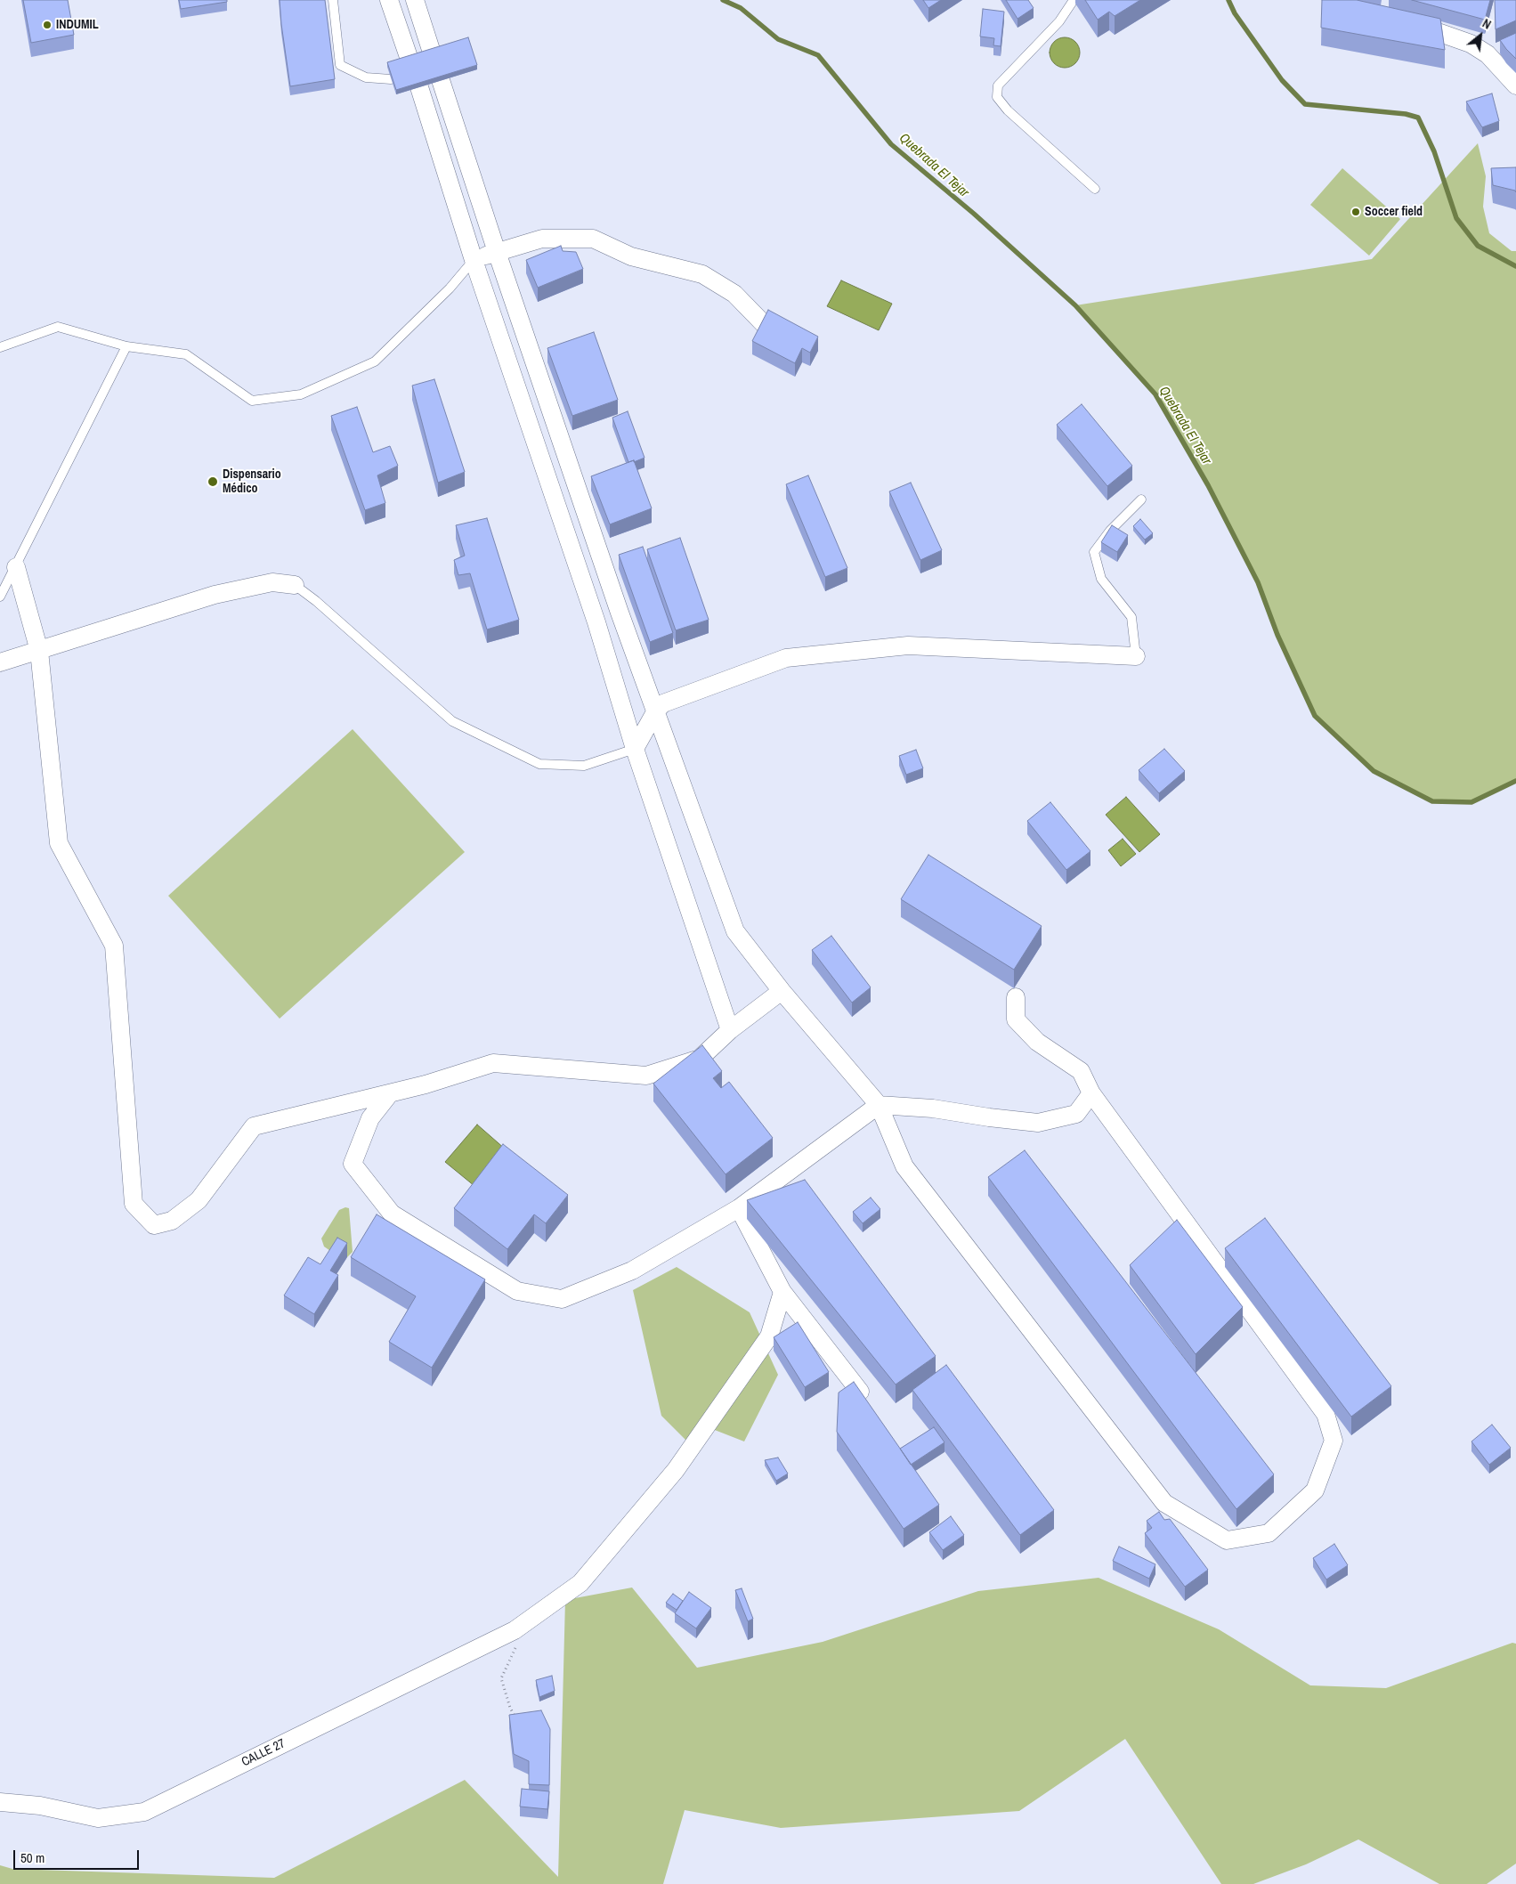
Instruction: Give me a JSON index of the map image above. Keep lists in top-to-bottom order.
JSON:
{
  "streets": {
    "street": ["CALLE 27"]
  },
  "water": ["Quebrada El Tejar"],
  "places": ["INDUMIL", "Soccer field", "Dispensario Médico"],
  "scale_bar": "50 m",
  "north": "top right"
}
